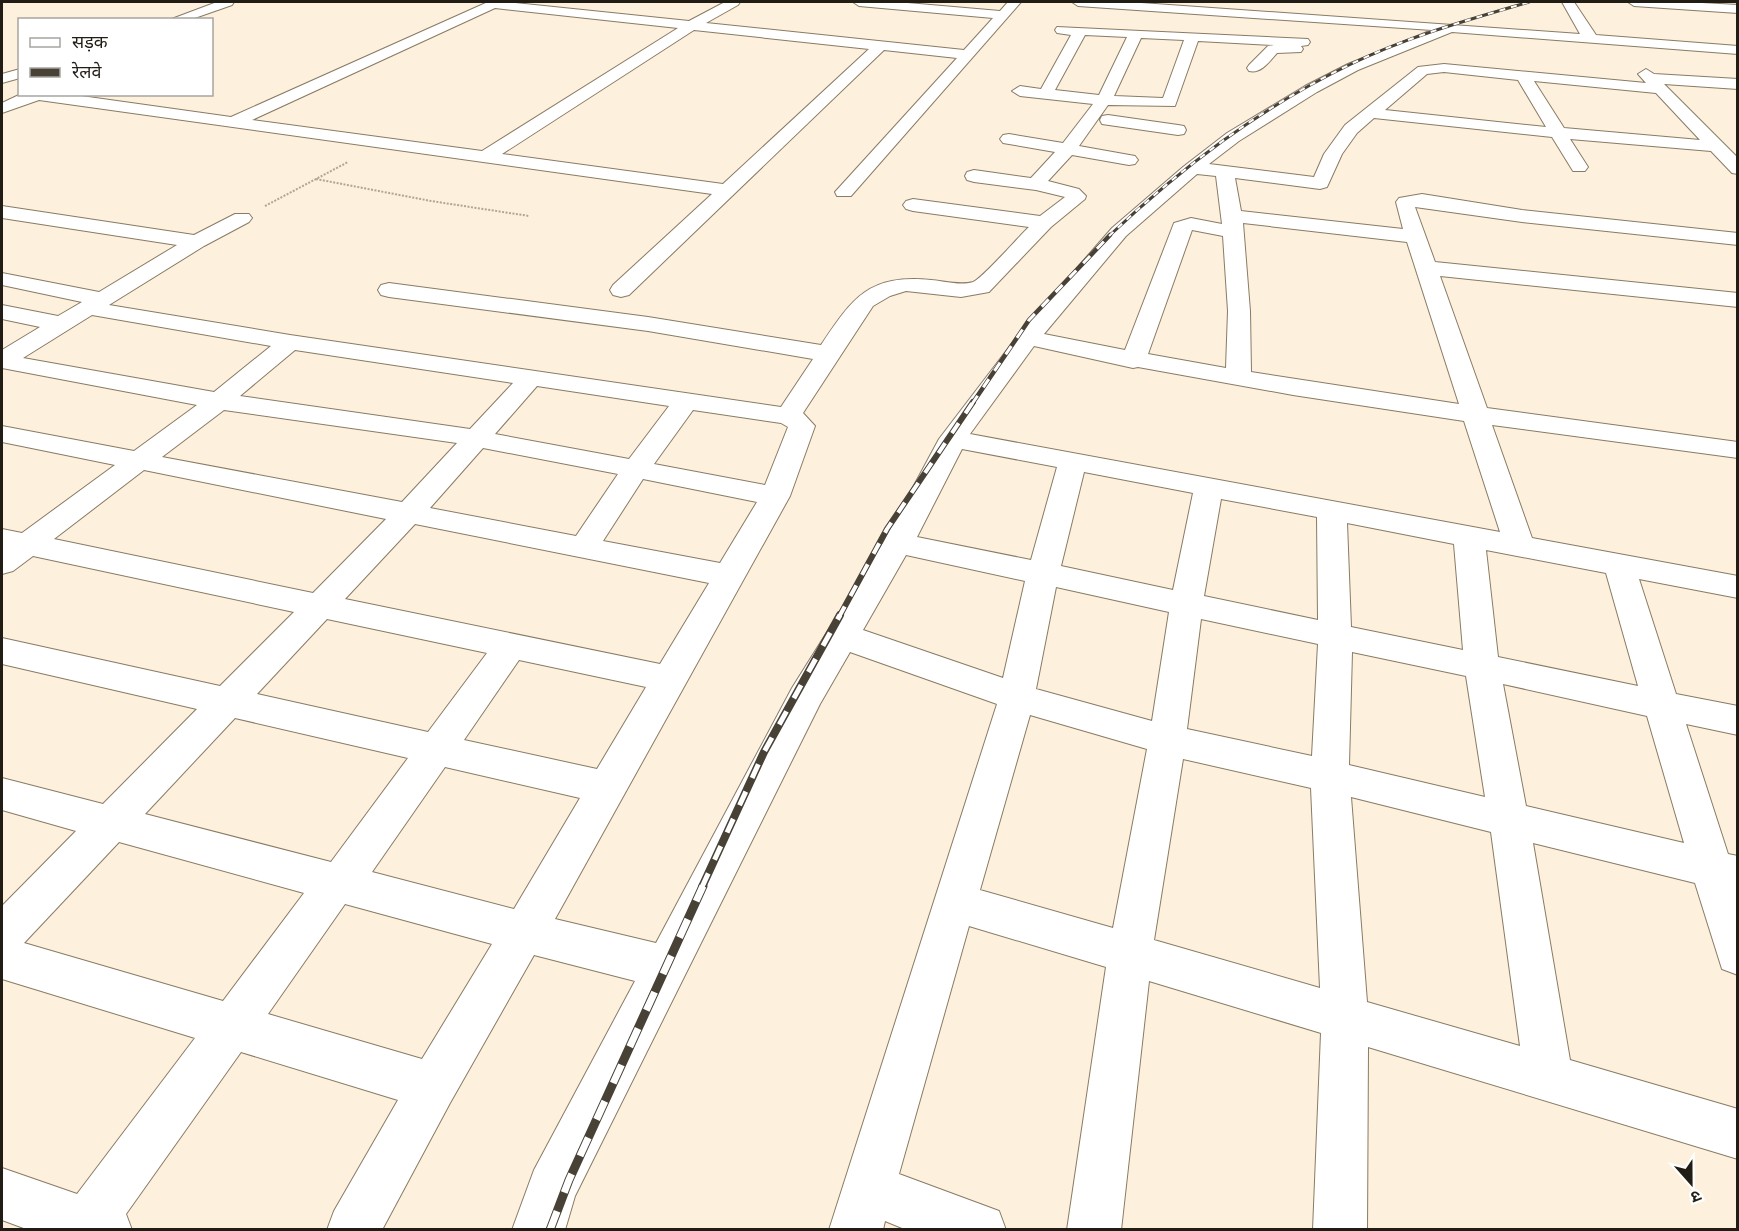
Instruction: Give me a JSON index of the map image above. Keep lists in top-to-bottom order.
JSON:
{
  "legend": ["सड़क", "रेलवे"],
  "north": "bottom"
}
